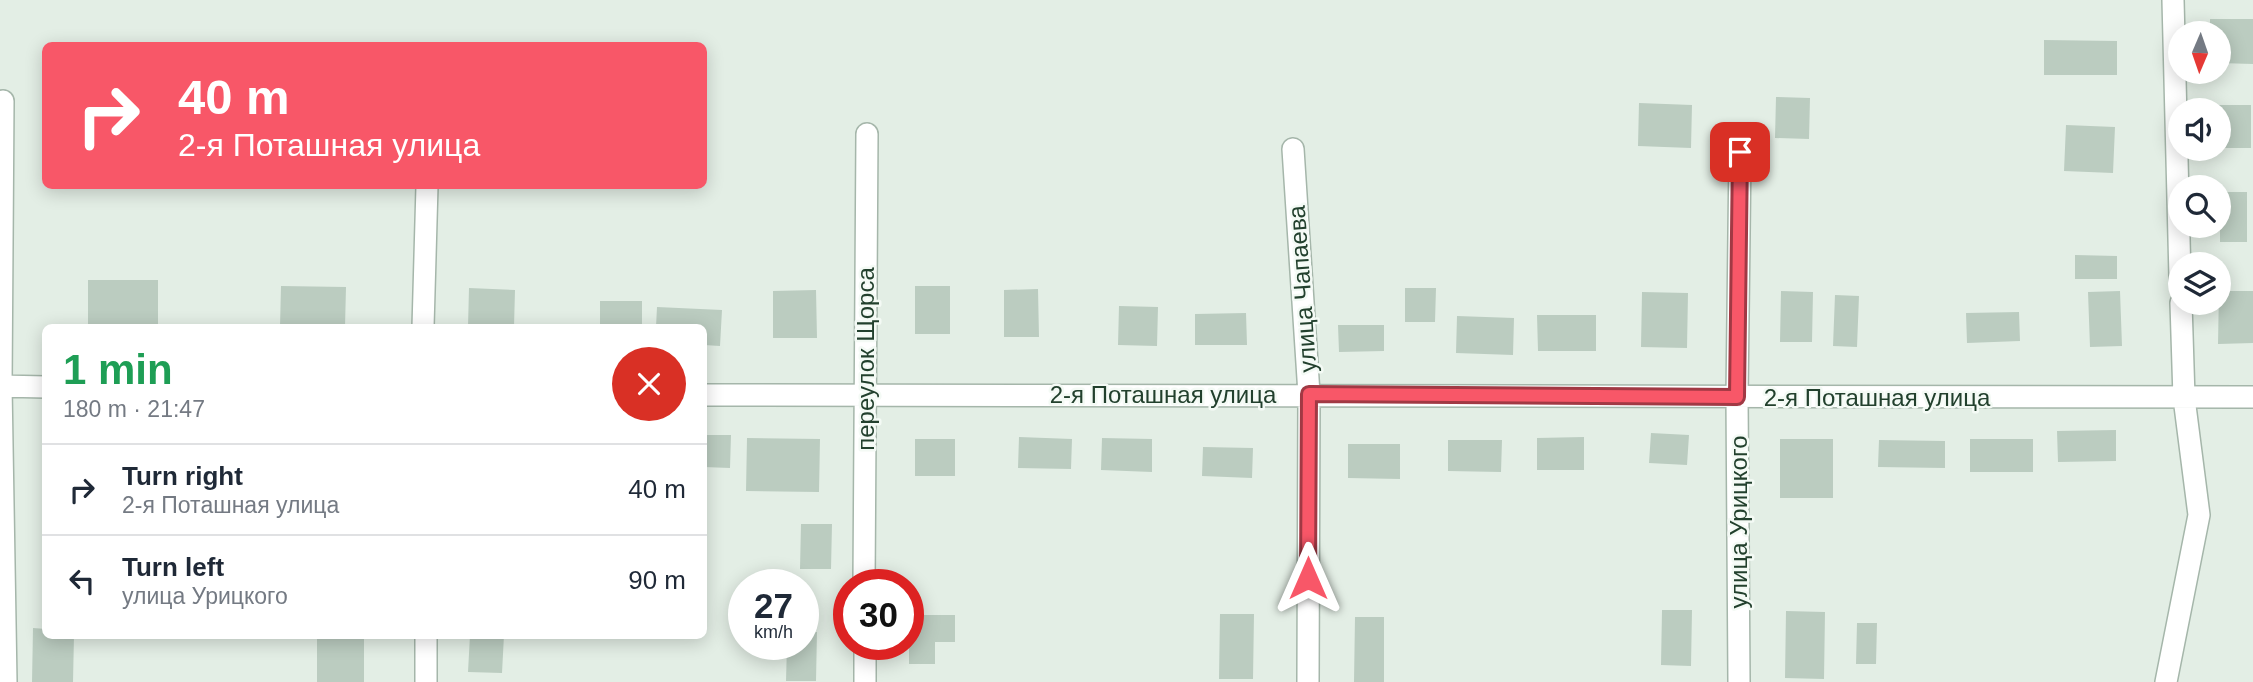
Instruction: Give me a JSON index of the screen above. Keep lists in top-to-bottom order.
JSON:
{
  "streets": {
    "street": [
      "улица Чапаева",
      "переулок Щорса",
      "2-я Поташная улица",
      "улица Урицкого"
    ]
  },
  "crossings": [
    ["улица Чапаева", "2-я Поташная улица"],
    ["переулок Щорса", "2-я Поташная улица"],
    ["2-я Поташная улица", "улица Урицкого"]
  ],
  "north": "bottom",
  "page": {
    "turn": ["40 m", "2-я Поташная улица"],
    "heading": ["1 min", "180 m · 21:47"],
    "list": [
      {
        "name": "Turn right",
        "note": "2-я Поташная улица",
        "value": "40 m"
      },
      {
        "name": "Turn left",
        "note": "улица Урицкого",
        "value": "90 m"
      }
    ],
    "speed": "27 km/h",
    "limit": "30"
  }
}
